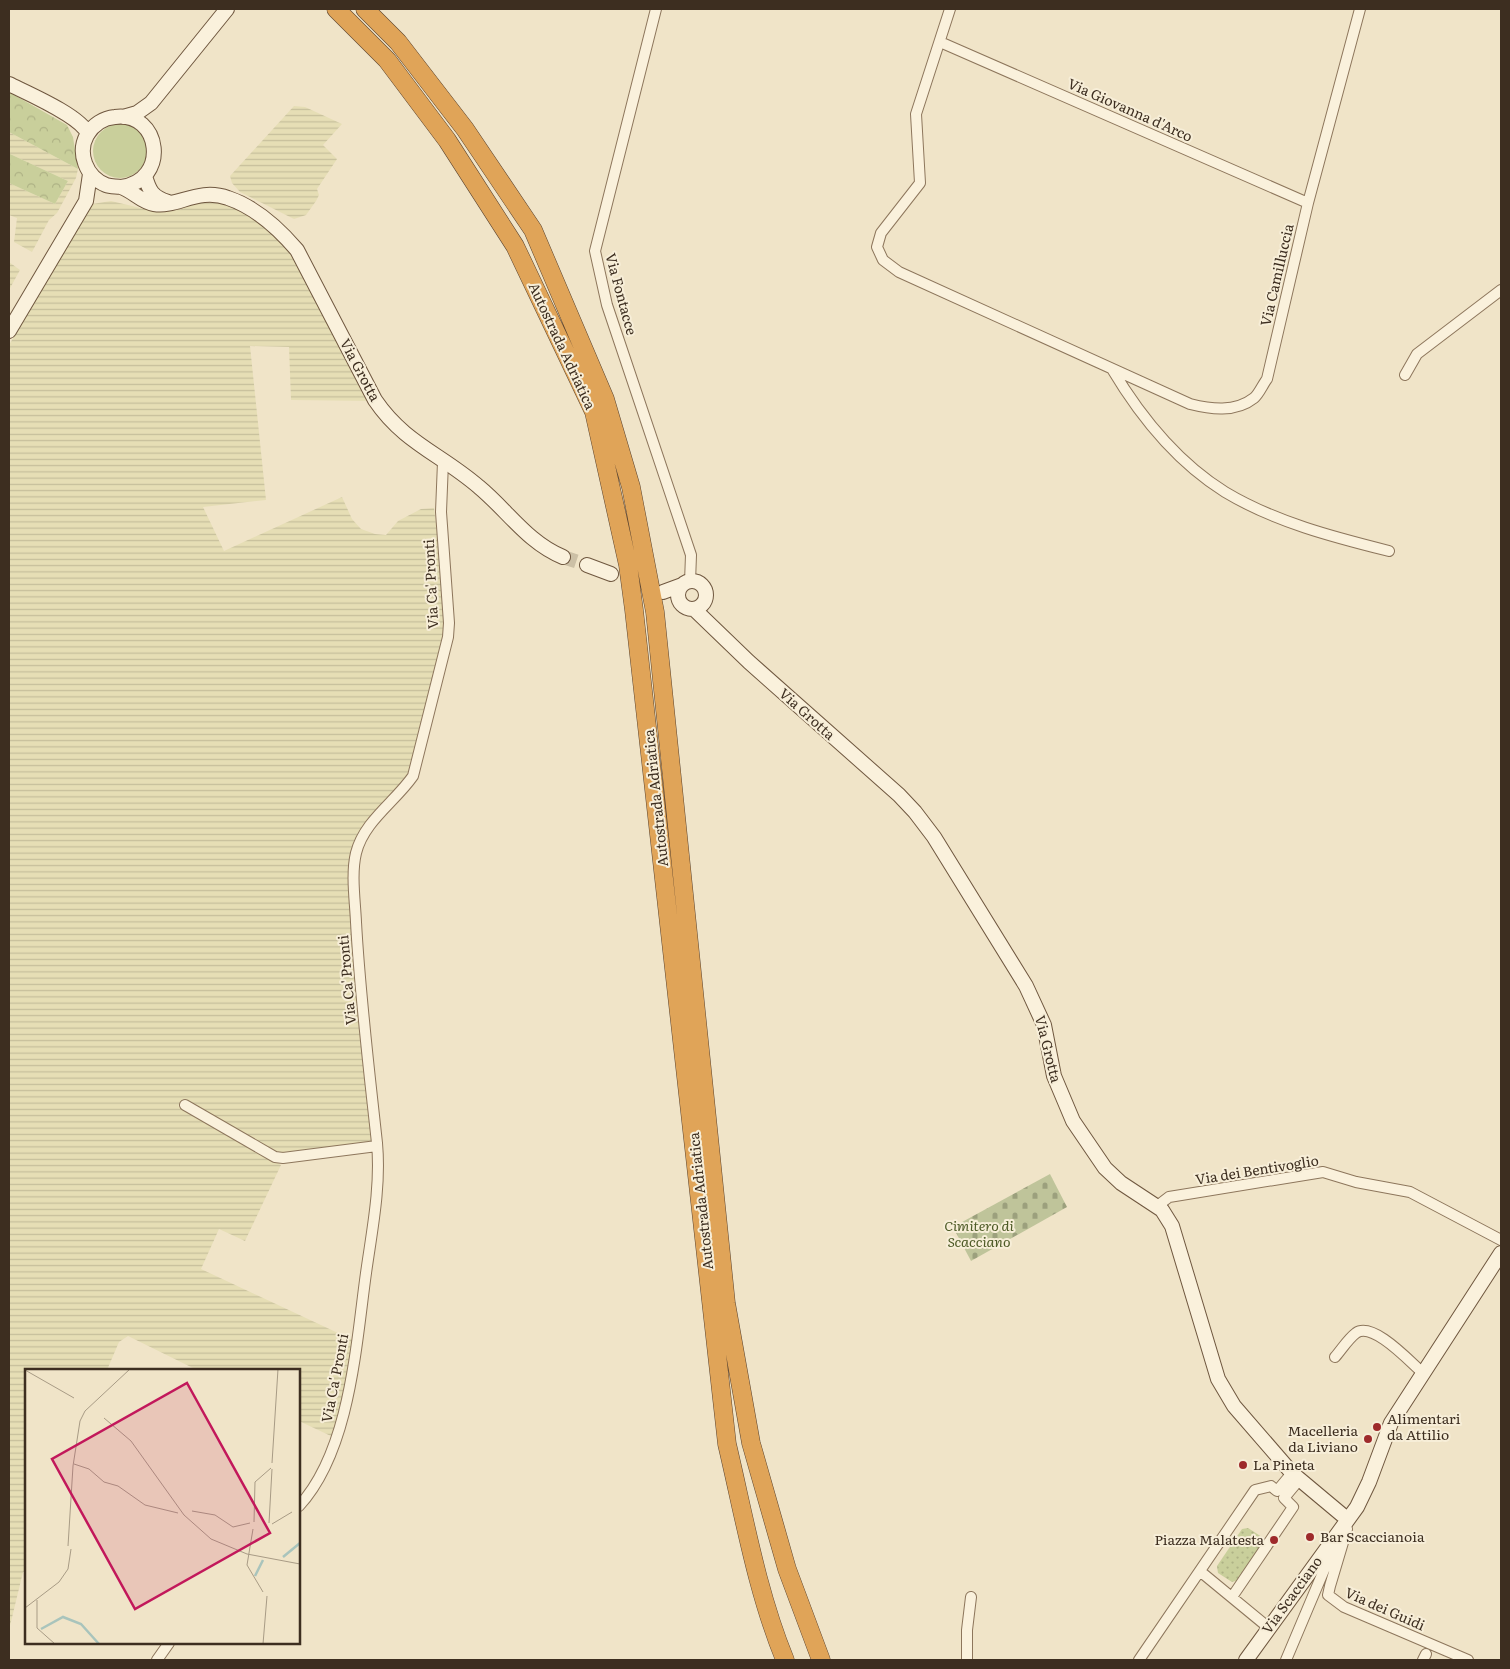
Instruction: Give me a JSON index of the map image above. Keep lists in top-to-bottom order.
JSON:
{
  "streets": {
    "highway": ["Autostrada Adriatica"],
    "street": [
      "Via Giovanna d'Arco",
      "Via Camilluccia",
      "Via Fontacce",
      "Via Grotta",
      "Via Ca' Pronti",
      "Via dei Bentivoglio",
      "Via Scacciano",
      "Via dei Guidi"
    ]
  },
  "crossings": [
    ["Via Giovanna d'Arco", "Via Camilluccia"],
    ["Via Fontacce", "Via Grotta"],
    ["Via Grotta", "Via Ca' Pronti"],
    ["Via Grotta", "Via dei Bentivoglio"],
    ["Via Grotta", "Via Scacciano"],
    ["Via Grotta", "Via dei Guidi"],
    ["Via Scacciano", "Via dei Guidi"]
  ],
  "parks": ["Cimitero di Scacciano"],
  "places": [
    "Alimentari da Attilio",
    "Macelleria da Liviano",
    "La Pineta",
    "Bar Scaccianoia",
    "Piazza Malatesta"
  ]
}
